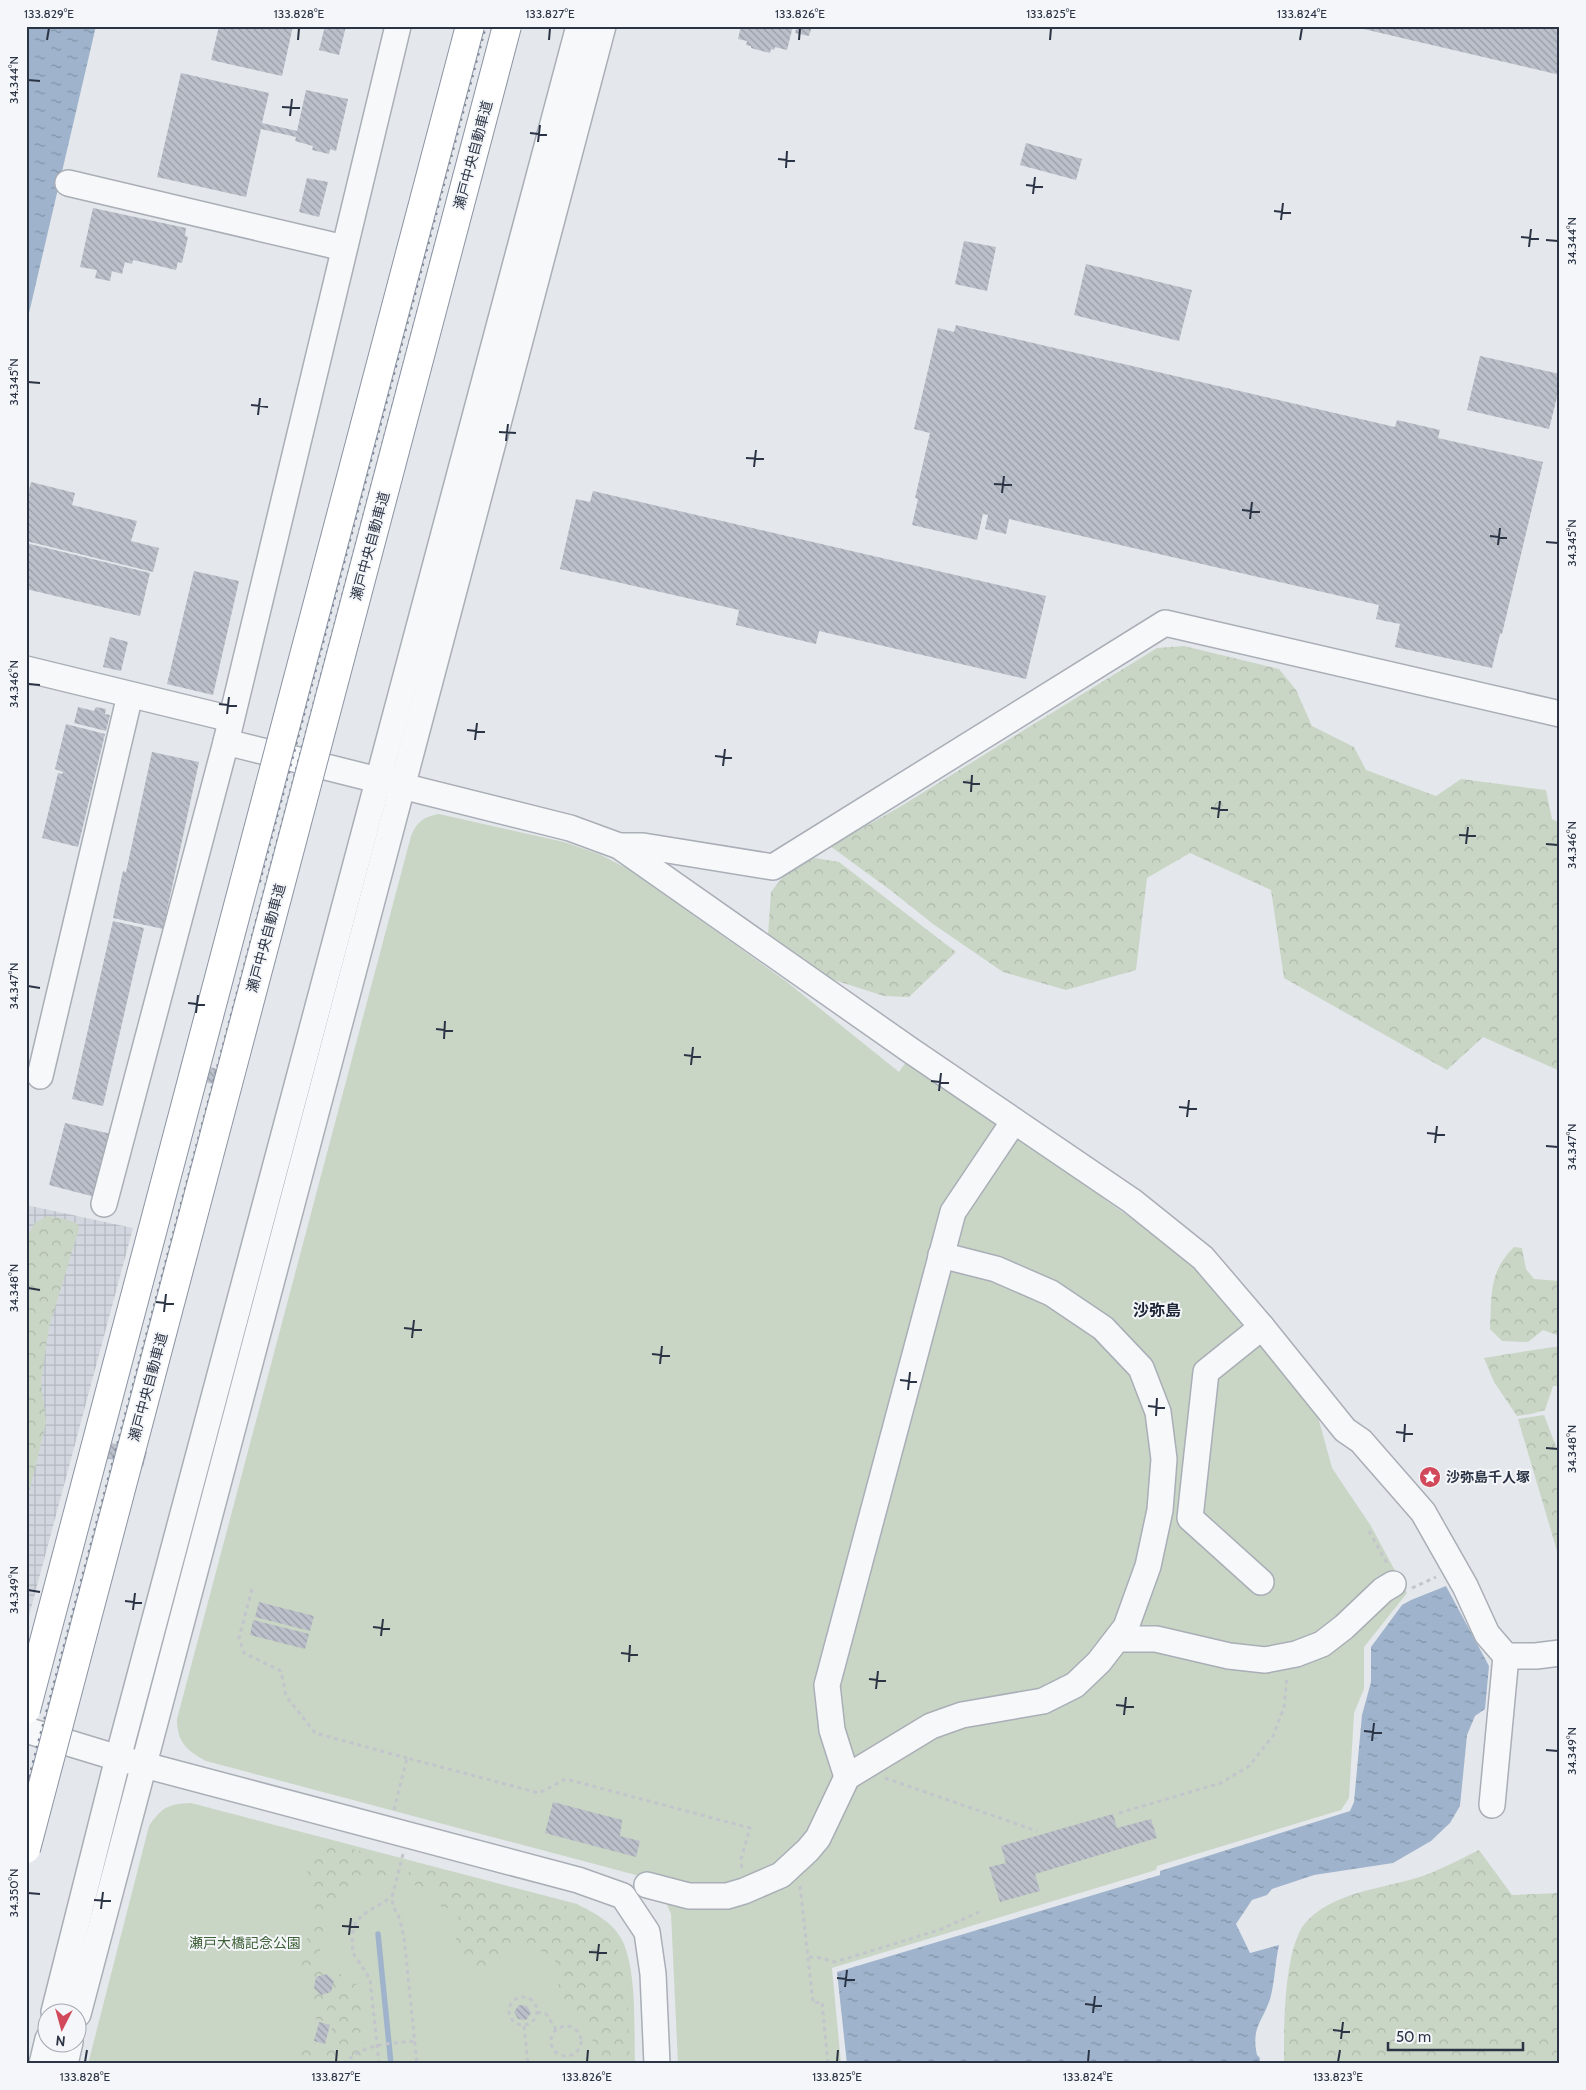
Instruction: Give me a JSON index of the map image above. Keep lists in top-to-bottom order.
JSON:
{
  "streets": {
    "highway": ["瀬戸中央自動車道"]
  },
  "districts": ["沙弥島"],
  "parks": ["瀬戸大橋記念公園"],
  "places": {
    "place": ["沙弥島千人塚"]
  },
  "scale_bar": "50 m",
  "north": "bottom",
  "coordinates": [
    "133.829°E",
    "133.828°E",
    "133.827°E",
    "133.826°E",
    "133.825°E",
    "133.824°E",
    "34.344°N",
    "34.345°N",
    "34.346°N",
    "34.347°N",
    "34.348°N",
    "34.349°N",
    "34.350°N",
    "133.823°E"
  ]
}
